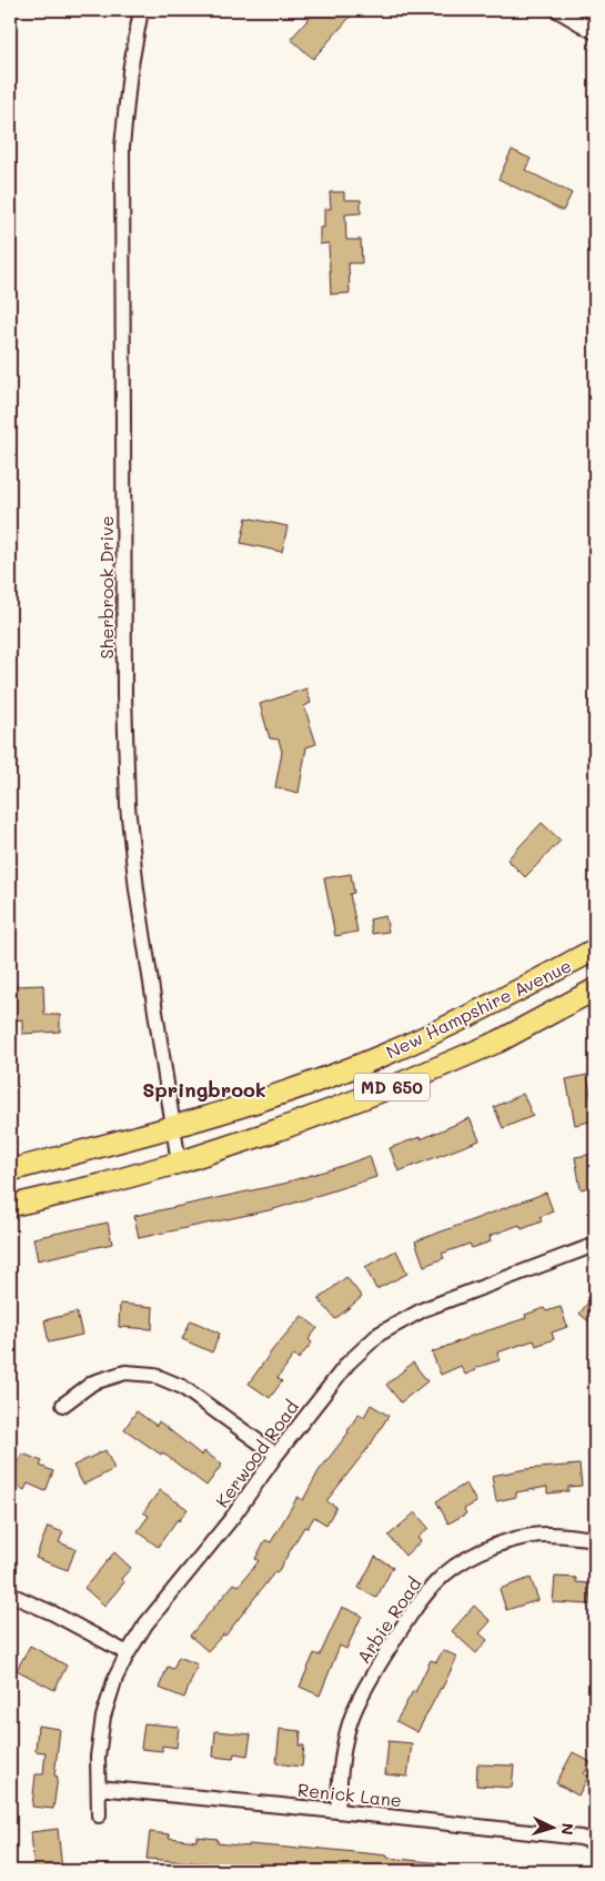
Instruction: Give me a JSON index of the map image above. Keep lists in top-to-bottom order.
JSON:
{
  "streets": {
    "main road": ["New Hampshire Avenue", "MD 650"],
    "street": [
      "Sherbrook Drive",
      "Kerwood Road",
      "Arbie Road",
      "Renick Lane"
    ]
  },
  "crossings": [
    ["Sherbrook Drive", "New Hampshire Avenue"],
    ["Kerwood Road", "Renick Lane"],
    ["Arbie Road", "Renick Lane"]
  ],
  "districts": ["Springbrook"],
  "north": "right"
}
